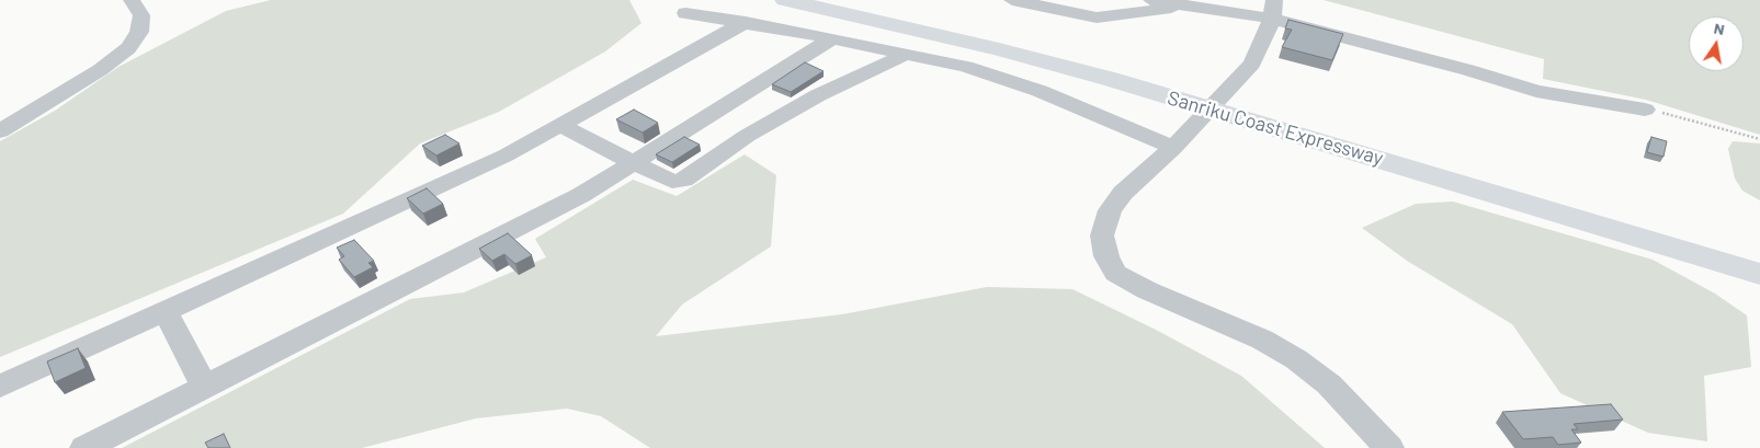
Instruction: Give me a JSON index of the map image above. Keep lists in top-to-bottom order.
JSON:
{
  "streets": {
    "highway": ["Sanriku Coast Expressway"]
  },
  "north": "top"
}
